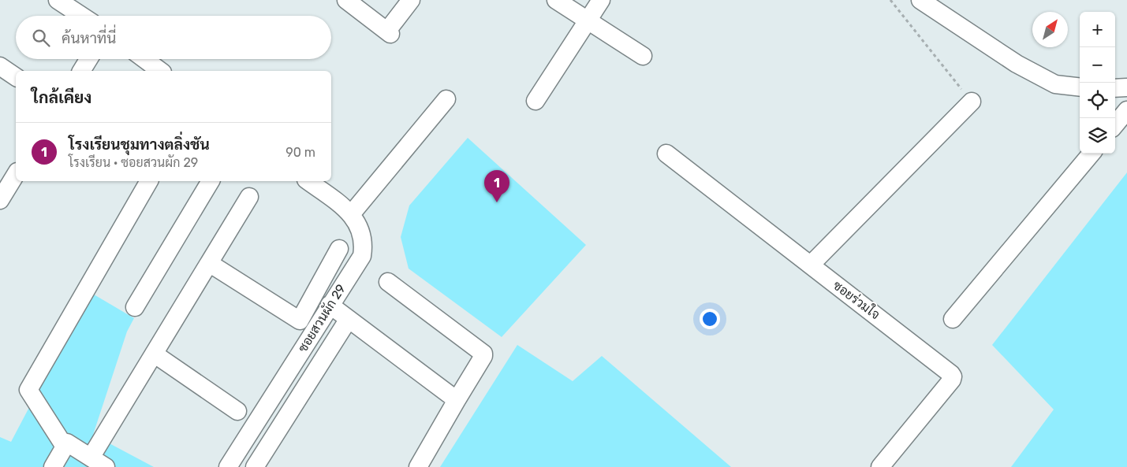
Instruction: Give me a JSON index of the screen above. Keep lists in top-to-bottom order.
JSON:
{
  "streets": {
    "street": ["ซอยร่วมใจ", "ซอยสวนผัก 29"]
  },
  "north": "top right",
  "page": {
    "map_buttons": ["+", "−"],
    "search": "ค้นหาที่นี่",
    "heading": "ใกล้เคียง",
    "list": [
      {
        "mark": "1",
        "name": "โรงเรียนชุมทางตลิ่งชัน",
        "note": "โรงเรียน · ซอยสวนผัก 29",
        "value": "90 m"
      }
    ],
    "pins": "1"
  }
}
